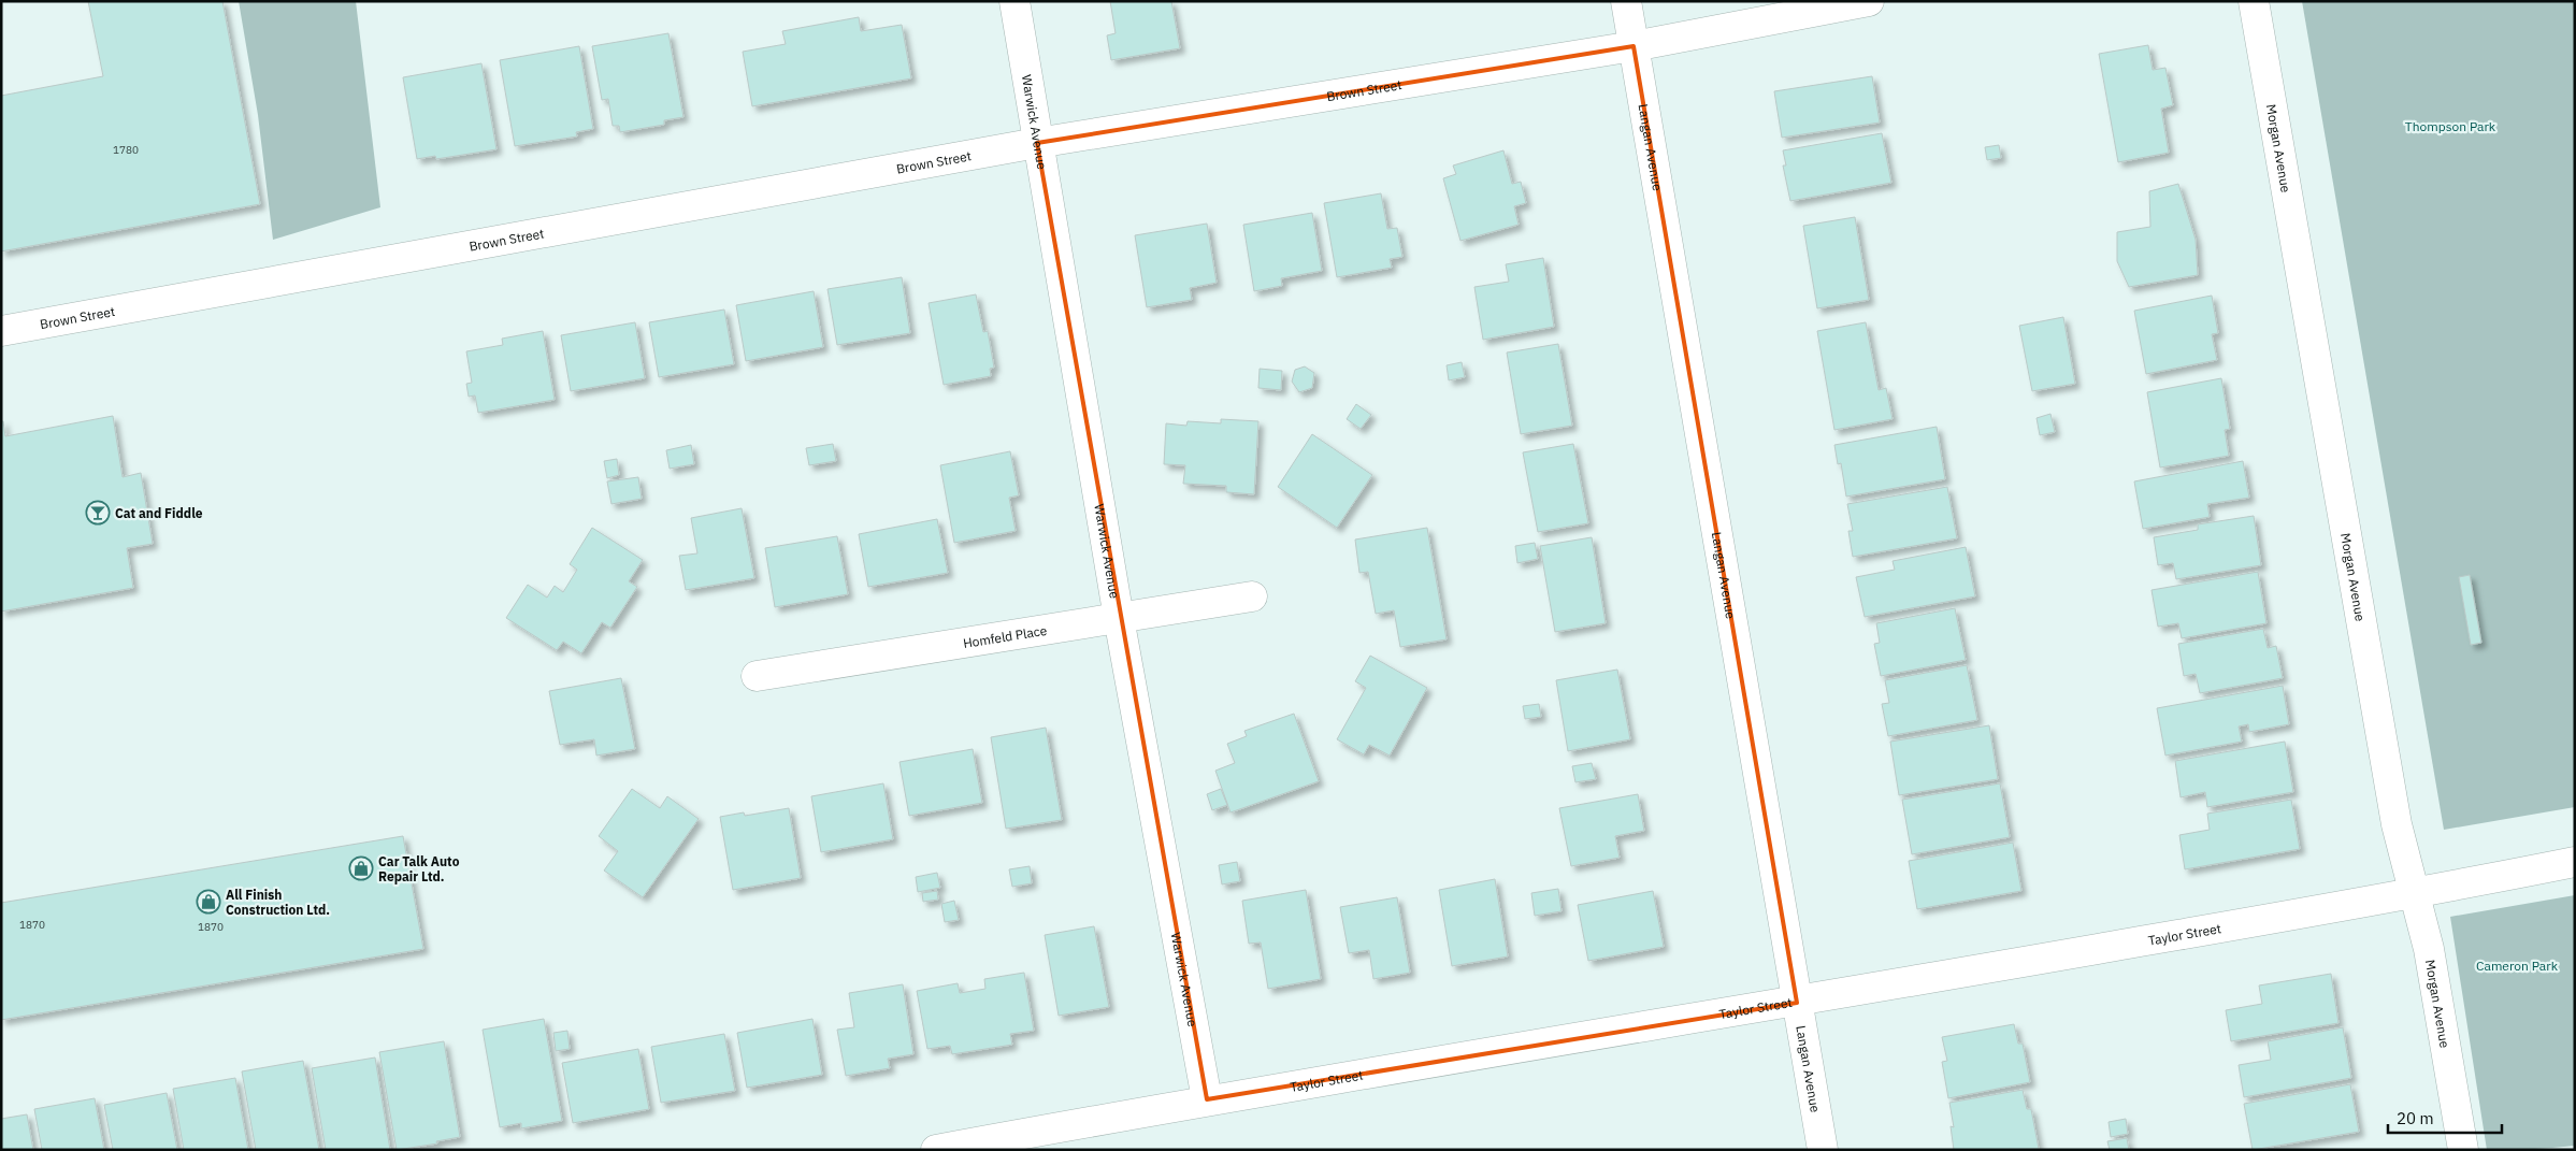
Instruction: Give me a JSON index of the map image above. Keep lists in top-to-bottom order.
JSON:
{
  "streets": {
    "street": [
      "Brown Street",
      "Warwick Avenue",
      "Langan Avenue",
      "Morgan Avenue",
      "Homfeld Place",
      "Taylor Street"
    ]
  },
  "crossings": [
    ["Brown Street", "Warwick Avenue"],
    ["Brown Street", "Langan Avenue"],
    ["Warwick Avenue", "Homfeld Place"],
    ["Warwick Avenue", "Taylor Street"],
    ["Langan Avenue", "Taylor Street"],
    ["Morgan Avenue", "Taylor Street"]
  ],
  "parks": ["Thompson Park", "Cameron Park"],
  "places": {
    "bar": ["Cat and Fiddle"],
    "shop": ["Car Talk Auto Repair Ltd.", "All Finish Construction Ltd."]
  },
  "house_numbers": ["1780", "1870", "1870"],
  "scale_bar": "20 m"
}
